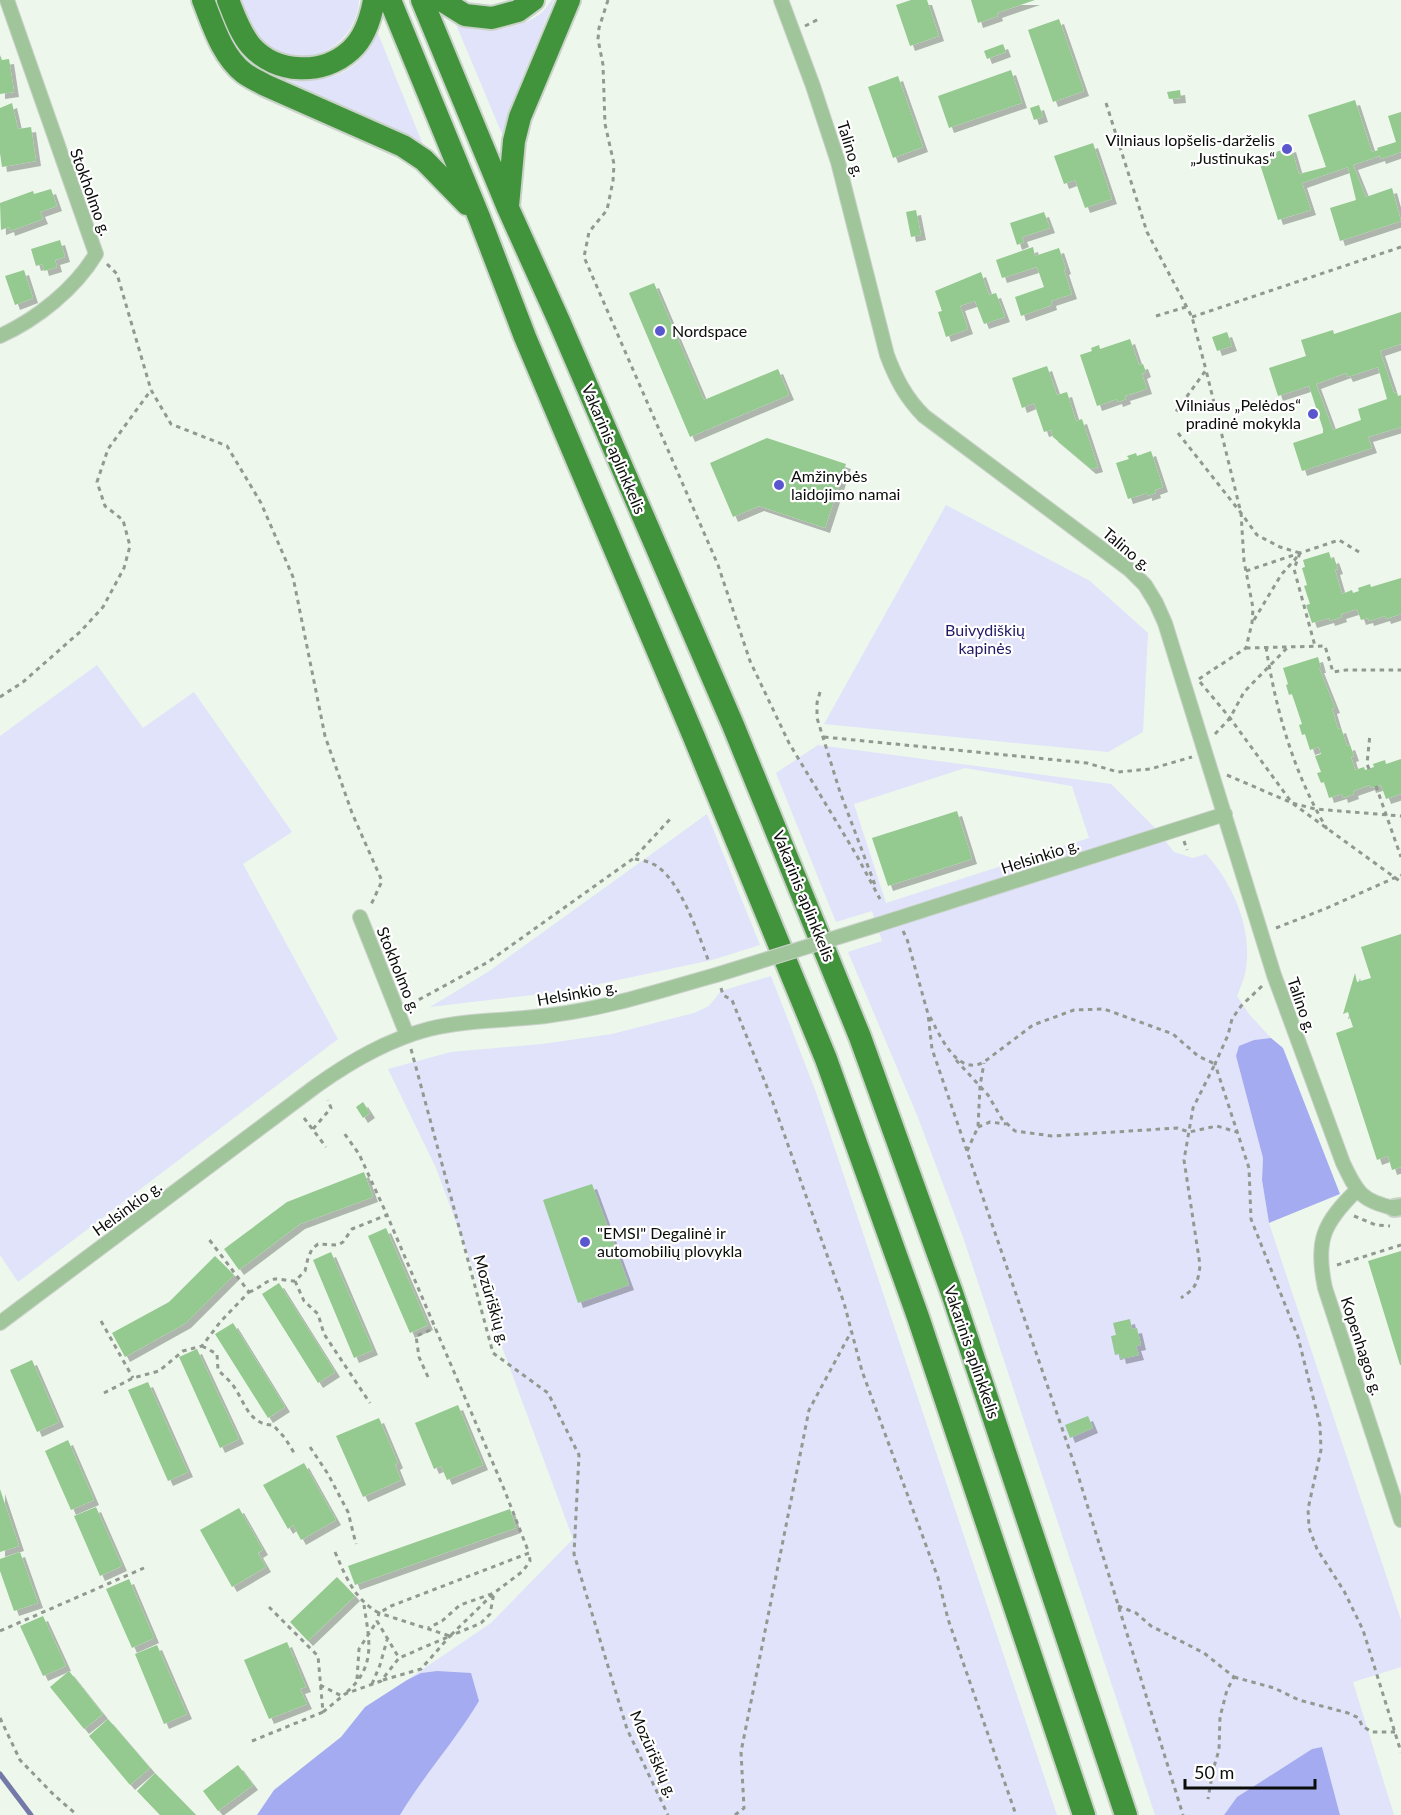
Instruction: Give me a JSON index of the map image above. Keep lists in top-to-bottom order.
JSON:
{
  "streets": {
    "highway": ["Vakarinis aplinkkelis"],
    "street": [
      "Talino g.",
      "Stokholmo g.",
      "Helsinkio g.",
      "Kopenhagos g."
    ],
    "path": ["Mozūriškių g."]
  },
  "crossings": [
    ["Talino g.", "Helsinkio g."],
    ["Talino g.", "Kopenhagos g."],
    ["Stokholmo g.", "Helsinkio g."],
    ["Stokholmo g.", "Mozūriškių g."],
    ["Helsinkio g.", "Mozūriškių g."]
  ],
  "parks": ["Buivydiškių kapinės"],
  "places": [
    "Vilniaus lopšelis-darželis „Justinukas“",
    "Nordspace",
    "Vilniaus „Pelėdos“ pradinė mokykla",
    "Amžinybės laidojimo namai",
    "\"EMSI\" Degalinė ir automobilių plovykla"
  ],
  "scale_bar": "50 m"
}
